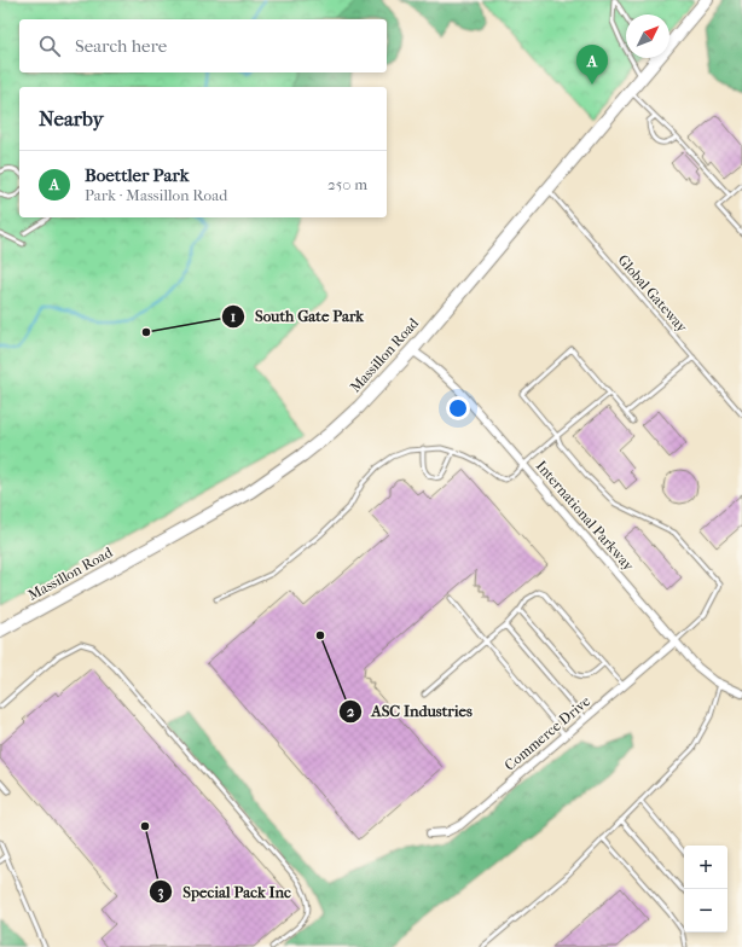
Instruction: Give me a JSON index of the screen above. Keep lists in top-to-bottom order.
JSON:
{
  "streets": {
    "main road": ["Massillon Road"],
    "street": ["International Parkway", "Commerce Drive"],
    "lane": ["Global Gateway"]
  },
  "crossings": [
    ["Global Gateway", "Massillon Road"],
    ["Massillon Road", "International Parkway"],
    ["International Parkway", "Commerce Drive"]
  ],
  "places": ["South Gate Park", "ASC Industries", "Special Pack Inc"],
  "north": "top right",
  "page": {
    "search": "Search here",
    "pins": "A",
    "heading": "Nearby",
    "list": [
      {
        "mark": "A",
        "name": "Boettler Park",
        "note": "Park · Massillon Road",
        "value": "250 m"
      }
    ],
    "map_buttons": ["+", "−"]
  }
}
